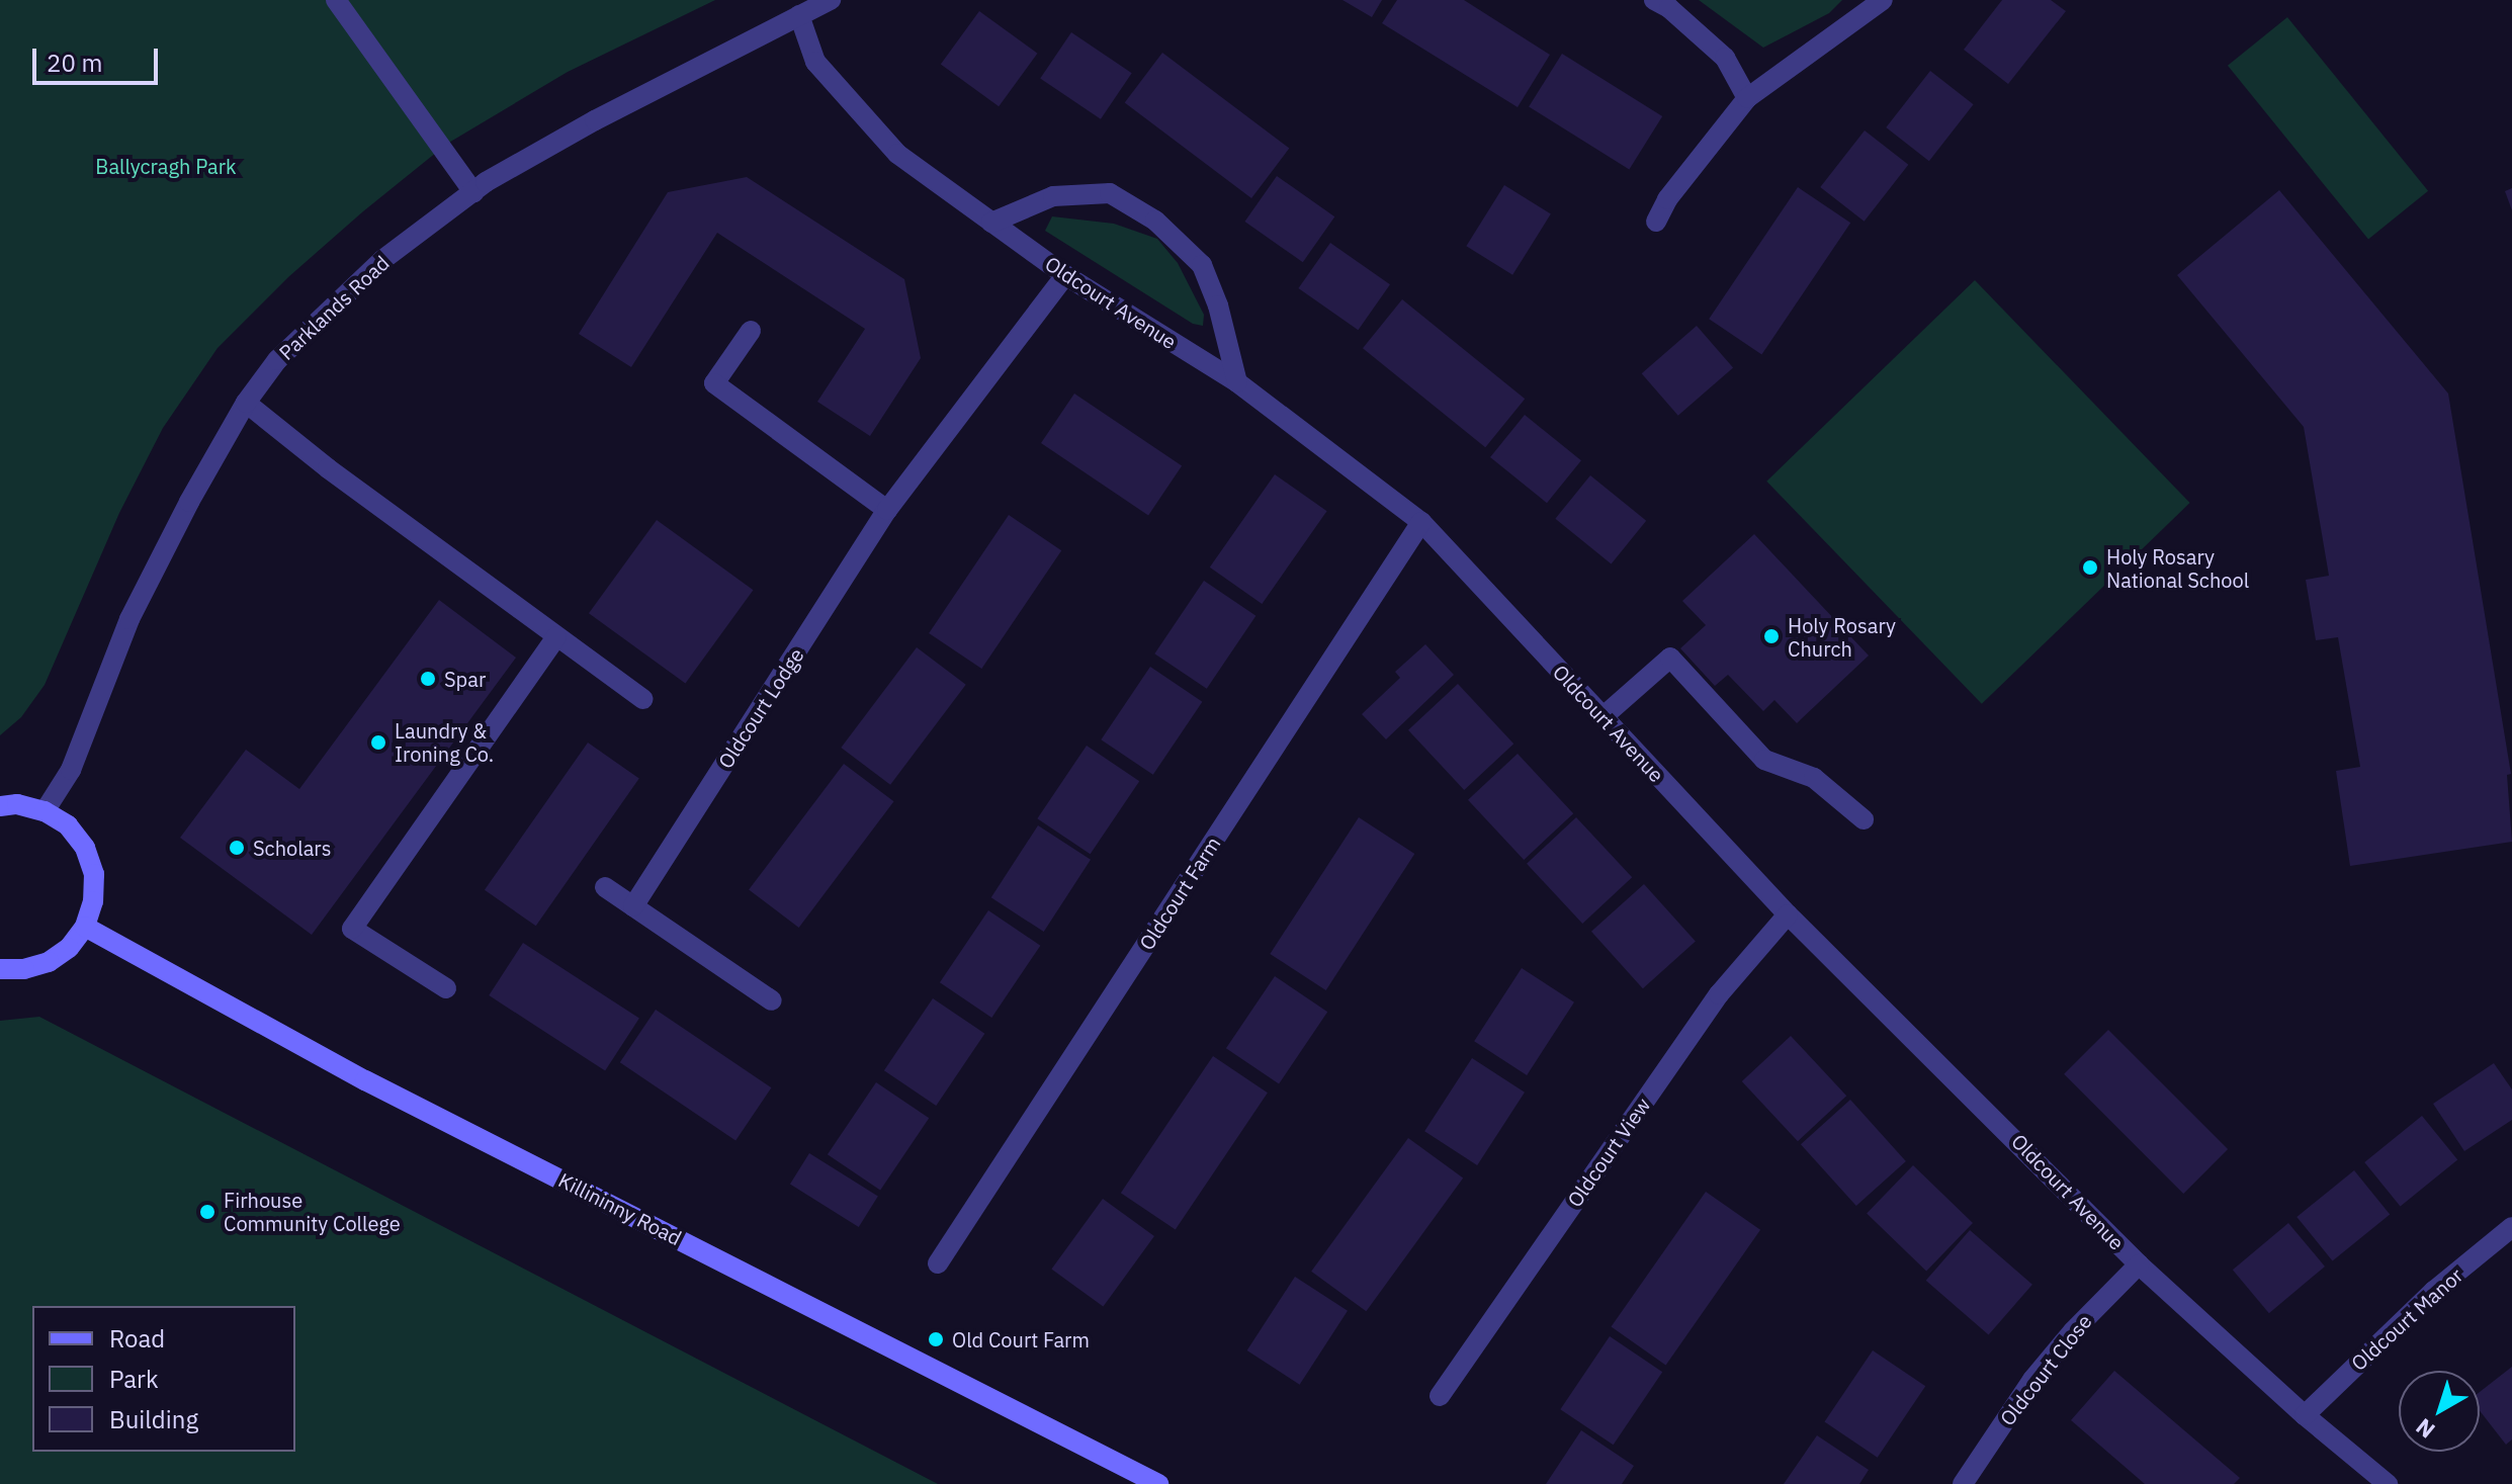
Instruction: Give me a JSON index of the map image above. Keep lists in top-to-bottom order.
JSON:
{
  "streets": {
    "main road": ["Killininny Road"],
    "street": [
      "Oldcourt Avenue",
      "Parklands Road",
      "Oldcourt Lodge",
      "Oldcourt Farm",
      "Oldcourt View",
      "Oldcourt Manor",
      "Oldcourt Close"
    ]
  },
  "crossings": [
    ["Oldcourt Avenue", "Parklands Road"],
    ["Oldcourt Avenue", "Oldcourt Lodge"],
    ["Oldcourt Avenue", "Oldcourt Farm"],
    ["Oldcourt Avenue", "Oldcourt View"],
    ["Oldcourt Avenue", "Oldcourt Manor"],
    ["Oldcourt Avenue", "Oldcourt Close"]
  ],
  "parks": ["Ballycragh Park"],
  "places": [
    "Holy Rosary National School",
    "Holy Rosary Church",
    "Spar",
    "Laundry & Ironing Co.",
    "Scholars",
    "Firhouse Community College",
    "Old Court Farm"
  ],
  "legend": ["Road", "Park", "Building"],
  "scale_bar": "20 m",
  "north": "bottom left"
}
